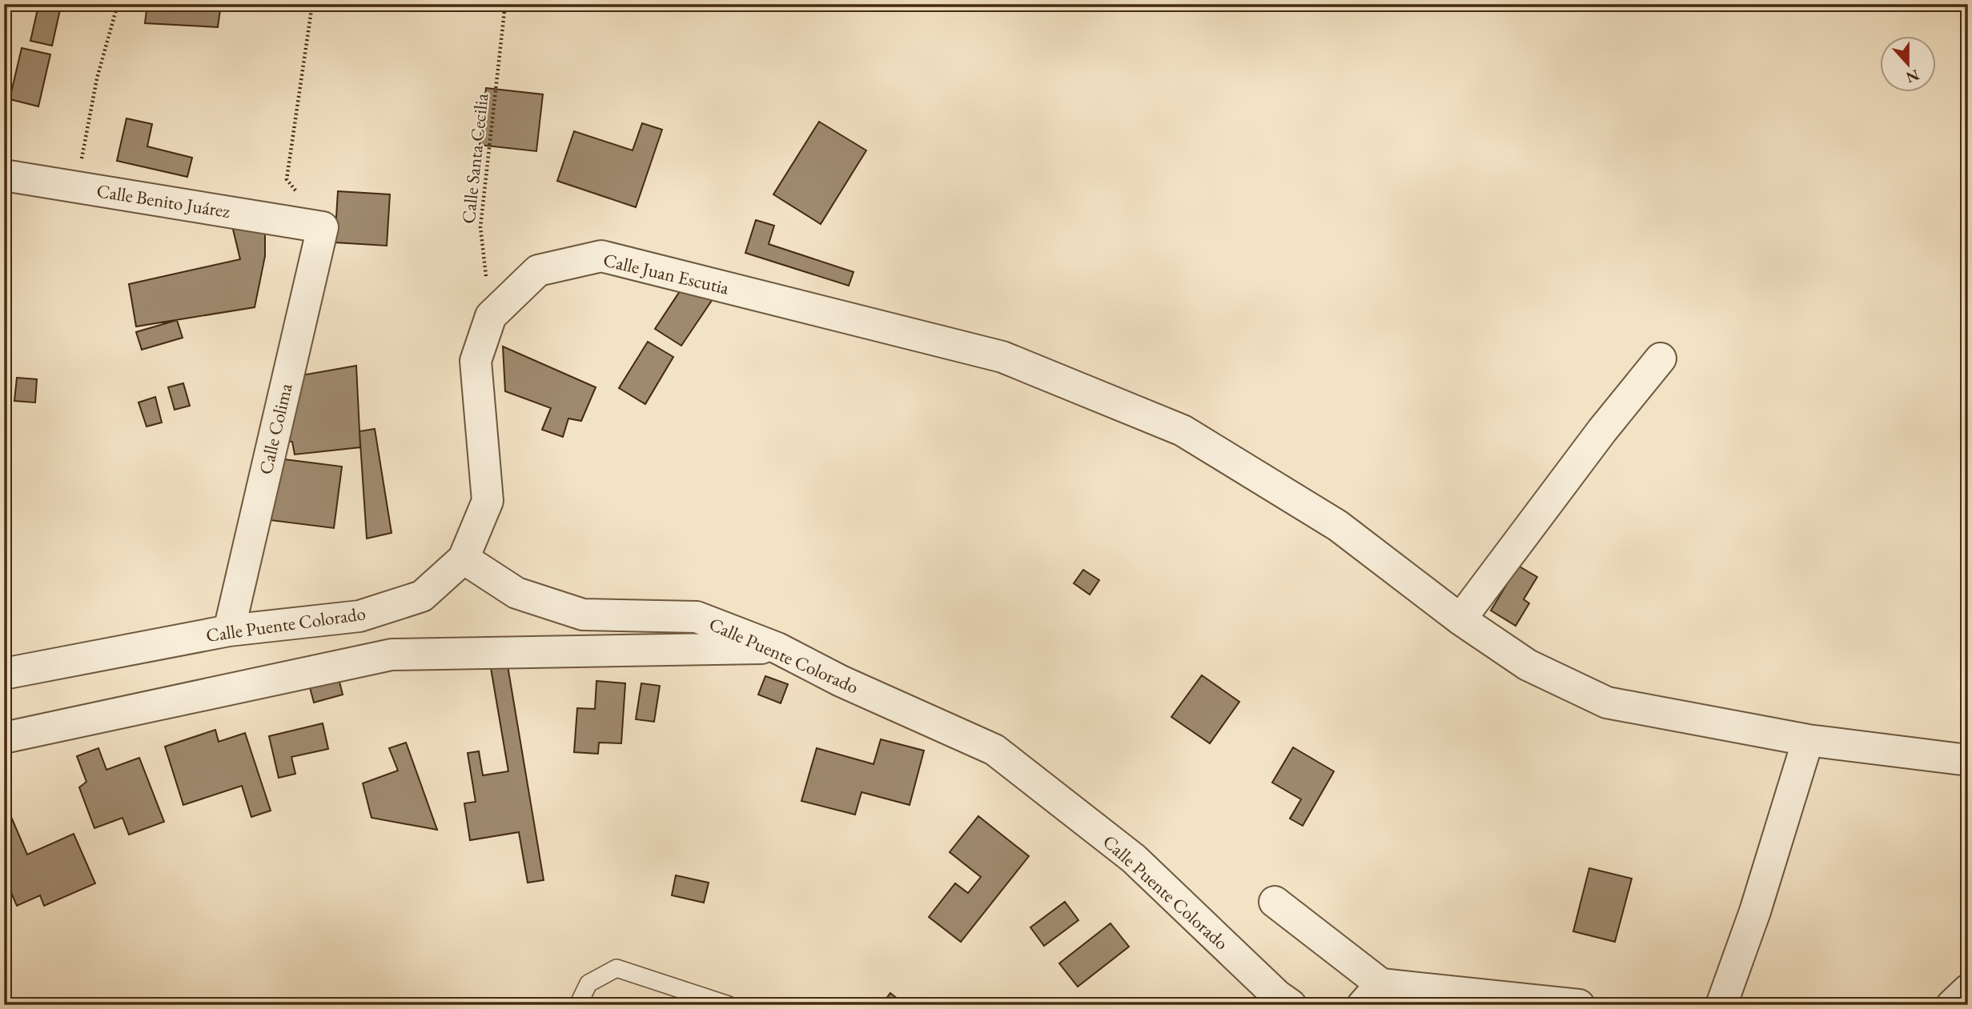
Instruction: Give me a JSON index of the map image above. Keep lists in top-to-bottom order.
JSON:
{
  "streets": {
    "street": [
      "Calle Benito Juárez",
      "Calle Juan Escutia",
      "Calle Colima",
      "Calle Puente Colorado"
    ],
    "path": ["Calle Santa Cecilia"]
  },
  "crossings": [
    ["Calle Santa Cecilia", "Calle Juan Escutia"],
    ["Calle Benito Juárez", "Calle Colima"],
    ["Calle Juan Escutia", "Calle Puente Colorado"],
    ["Calle Colima", "Calle Puente Colorado"]
  ],
  "north": "bottom"
}
